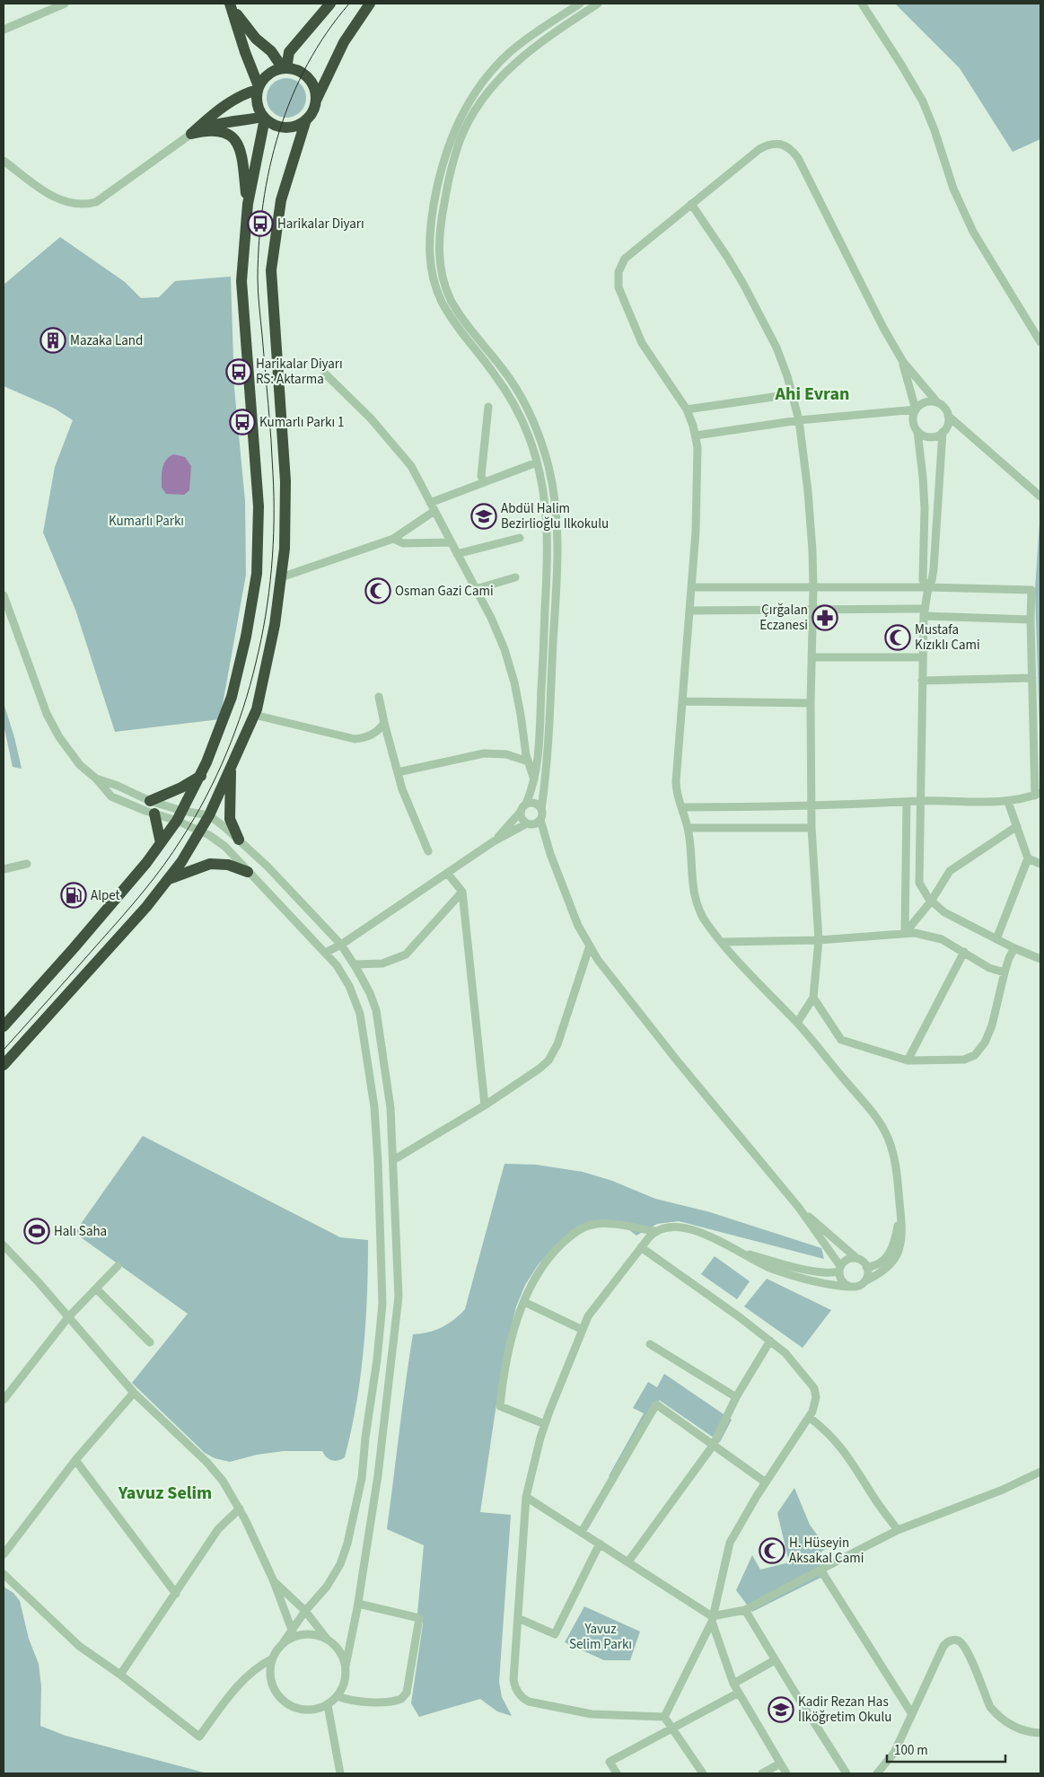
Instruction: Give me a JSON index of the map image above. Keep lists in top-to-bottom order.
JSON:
{
  "districts": ["Ahi Evran", "Yavuz Selim"],
  "parks": ["Kumarlı Parkı", "Yavuz Selim Parkı"],
  "places": {
    "bus stop": ["Harikalar Diyarı", "Harikalar Diyarı RS: Aktarma", "Kumarlı Parkı 1"],
    "building": ["Mazaka Land"],
    "school or university": ["Abdül Halim Bezirlioğlu Ilkokulu", "Kadir Rezan Has İlköğretim Okulu"],
    "mosque": ["Osman Gazi Cami", "Mustafa Kızıklı Cami", "H. Hüseyin Aksakal Cami"],
    "pharmacy": ["Çırğalan Eczanesi"],
    "fuel station": ["Alpet"],
    "sports": ["Halı Saha"]
  },
  "scale_bar": "100 m"
}
